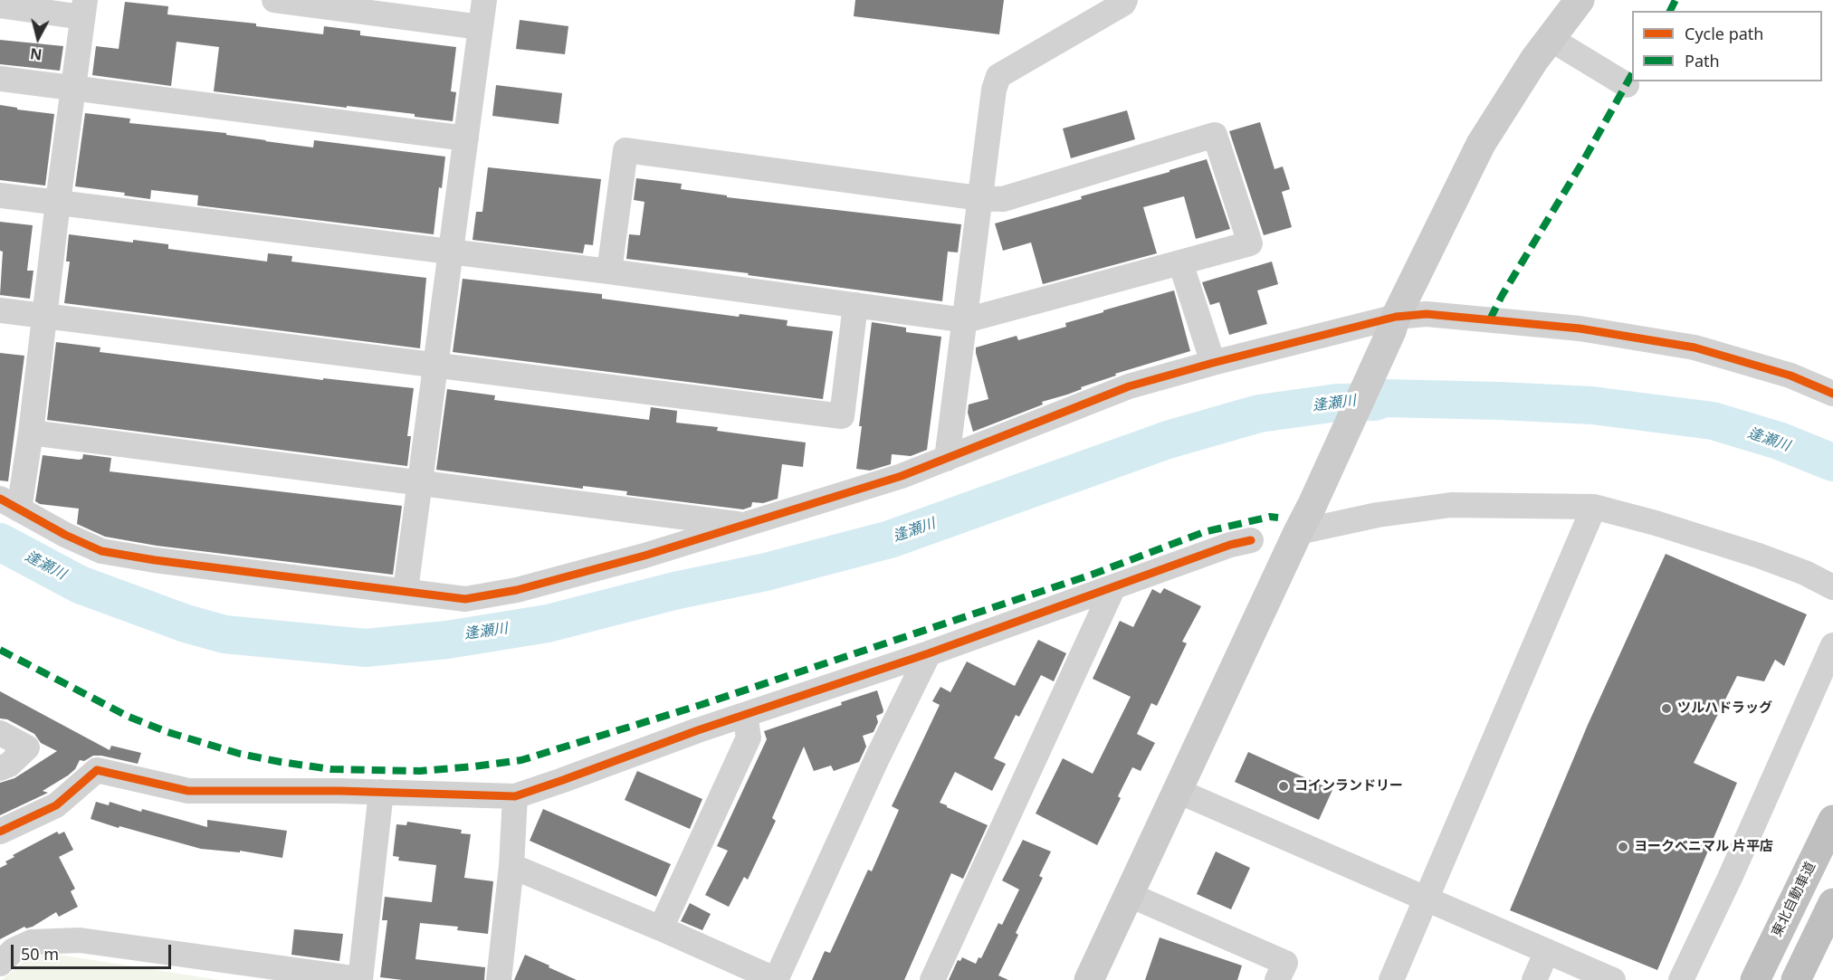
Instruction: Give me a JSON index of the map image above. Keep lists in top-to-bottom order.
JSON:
{
  "streets": {
    "highway": ["東北自動車道"]
  },
  "water": ["逢瀬川"],
  "places": ["ツルハドラッグ", "コインランドリー", "ヨークベニマル 片平店"],
  "legend": ["Cycle path", "Path"],
  "scale_bar": "50 m",
  "north": "bottom"
}
